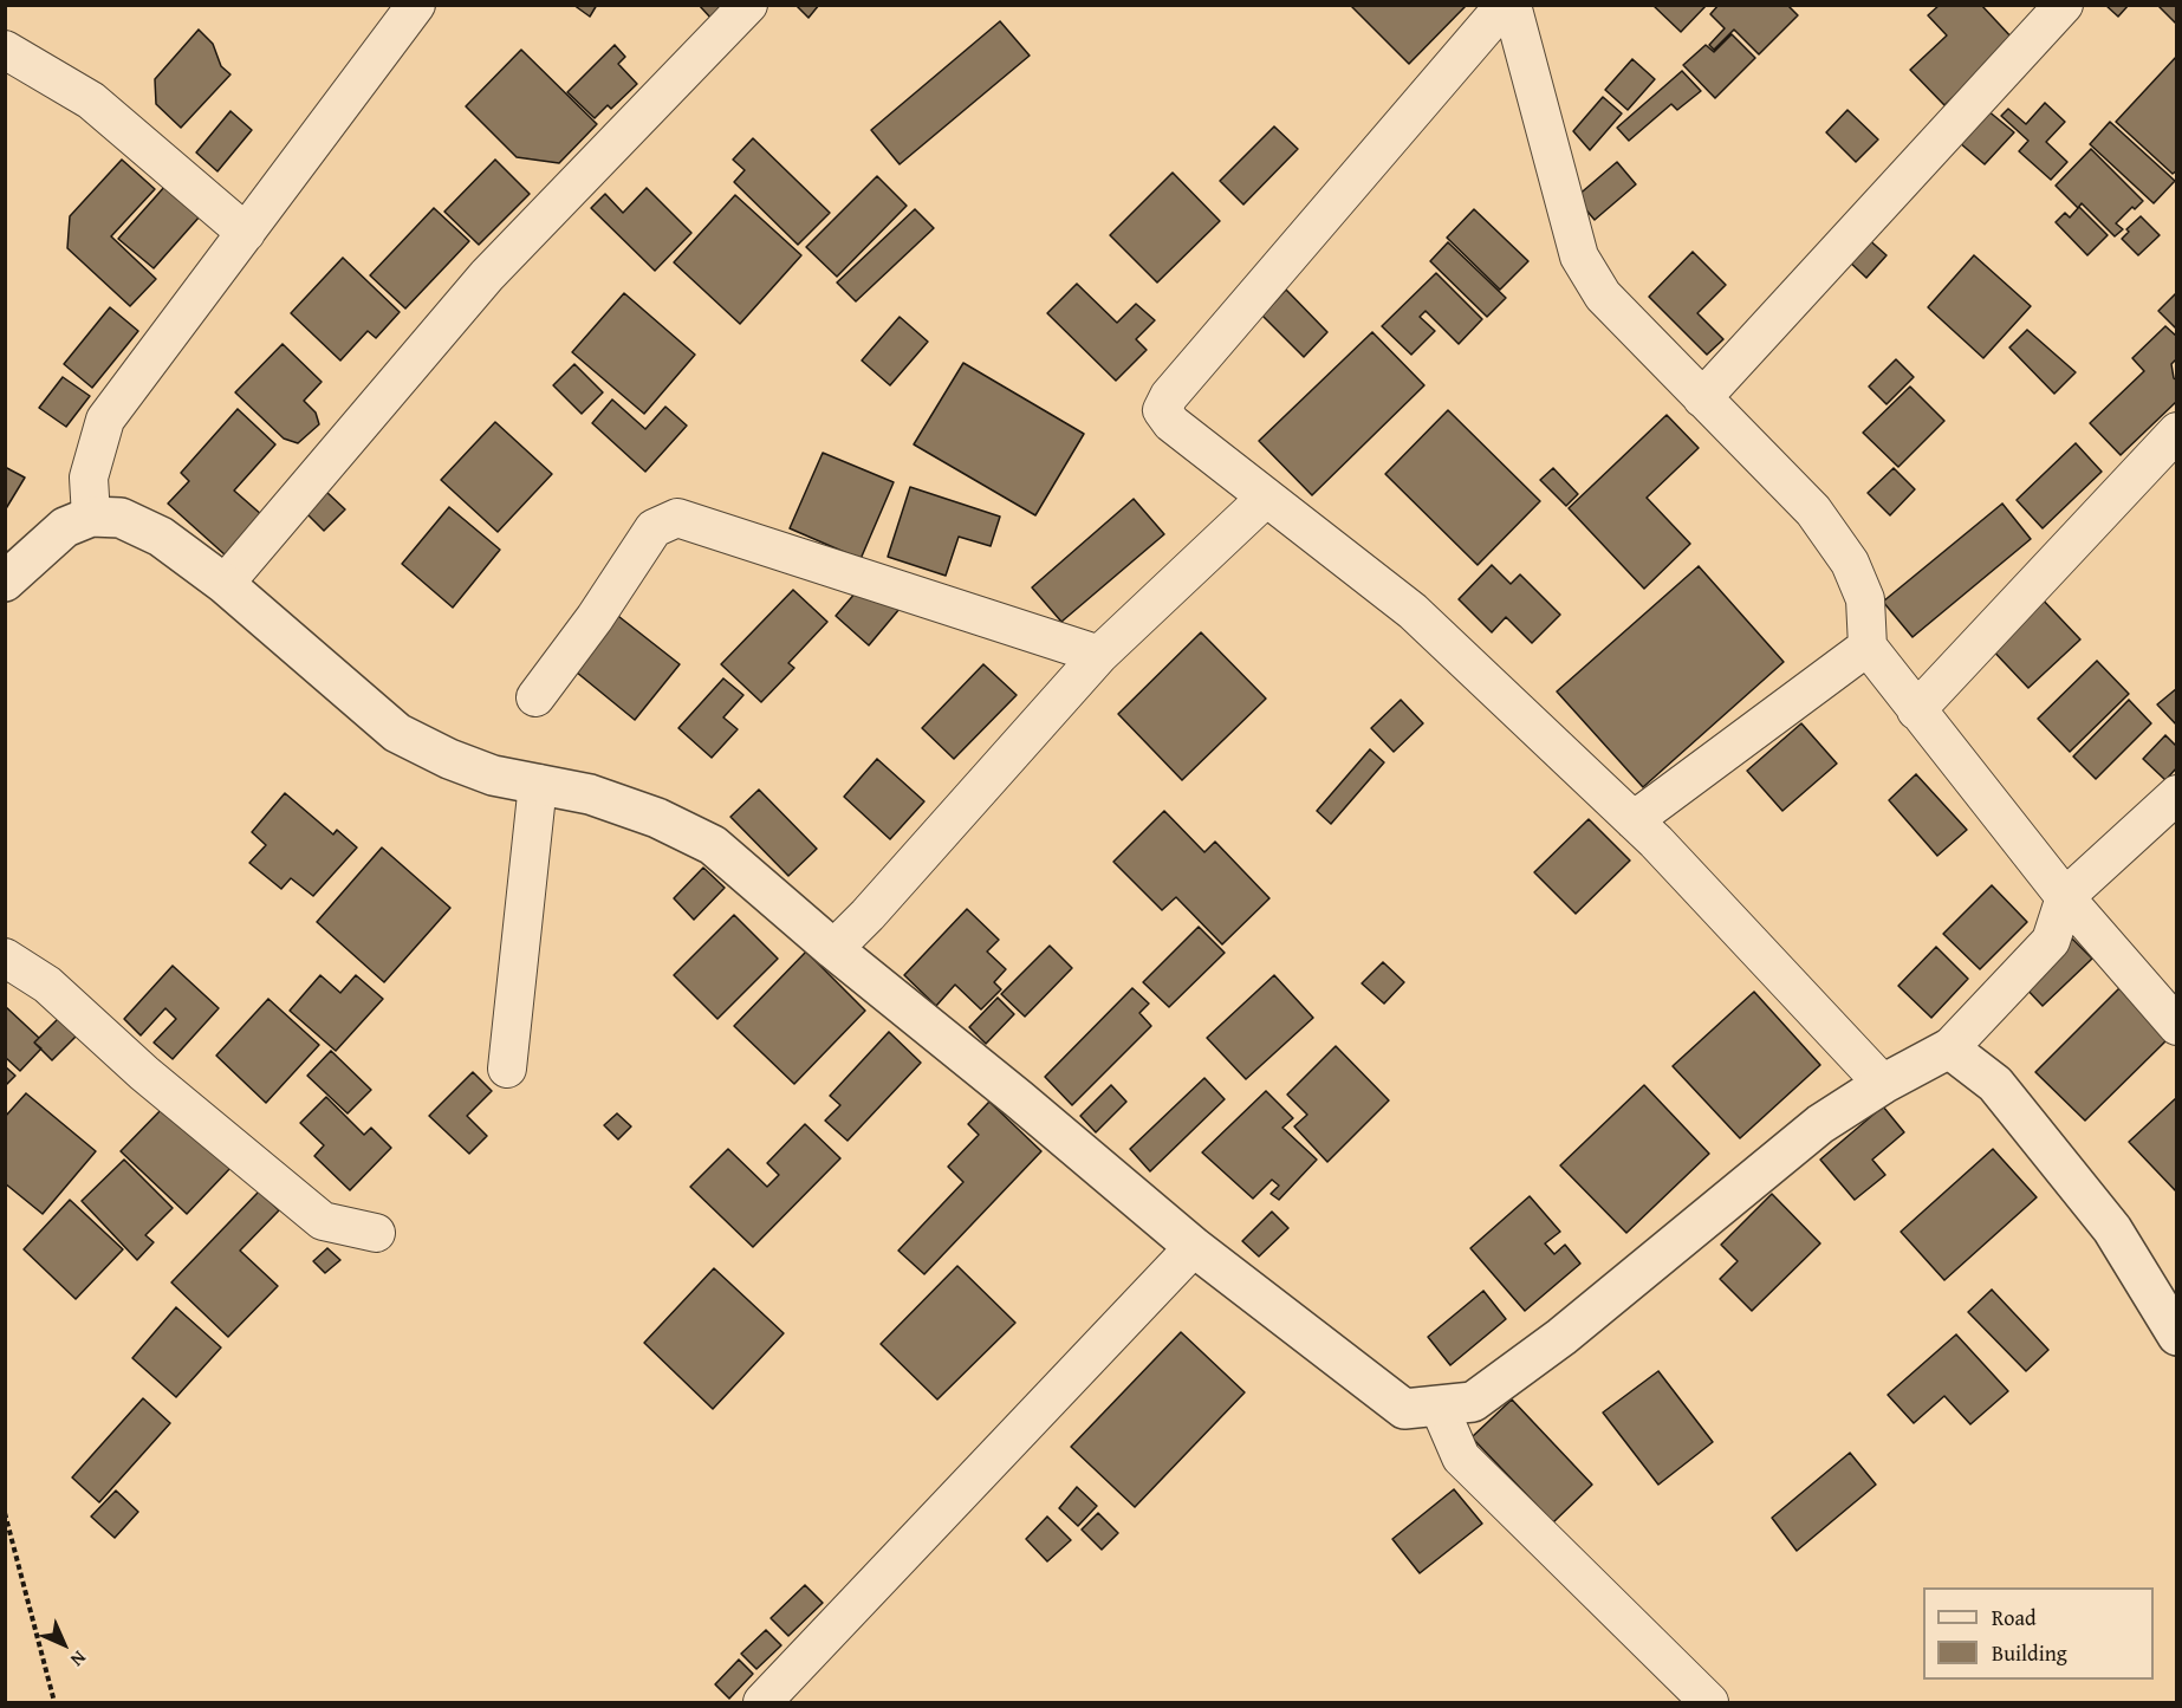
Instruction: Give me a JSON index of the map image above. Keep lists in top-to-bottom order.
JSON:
{
  "legend": ["Road", "Building"],
  "north": "bottom right"
}
